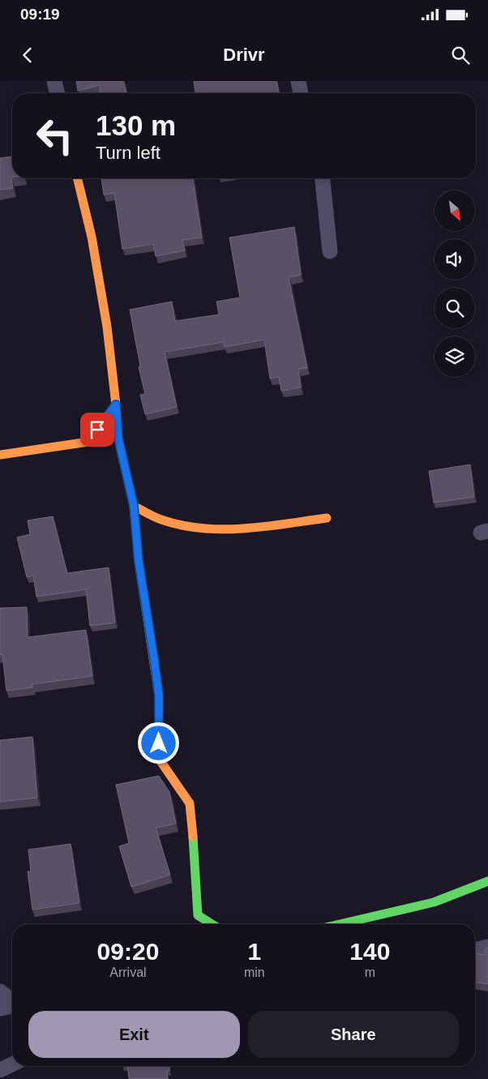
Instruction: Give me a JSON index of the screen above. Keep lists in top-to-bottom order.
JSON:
{
  "north": "bottom right",
  "page": {
    "status": "09:19",
    "header": "Drivr",
    "turn": ["130 m", "Turn left"],
    "eta": [
      "09:20",
      "Arrival",
      "1",
      "min",
      "140",
      "m"
    ],
    "buttons": ["Exit", "Share"]
  }
}
